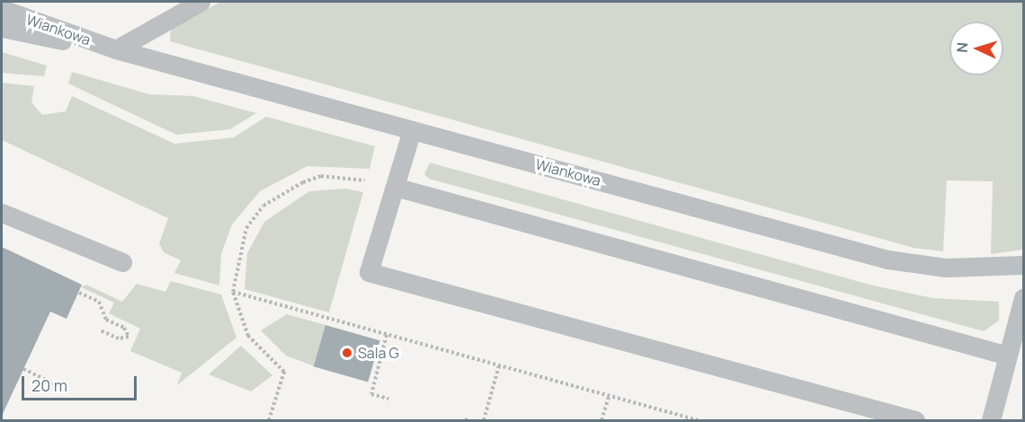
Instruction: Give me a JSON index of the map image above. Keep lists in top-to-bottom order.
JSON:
{
  "streets": {
    "lane": ["Wiankowa"]
  },
  "places": ["Sala G"],
  "scale_bar": "20 m",
  "north": "left"
}
